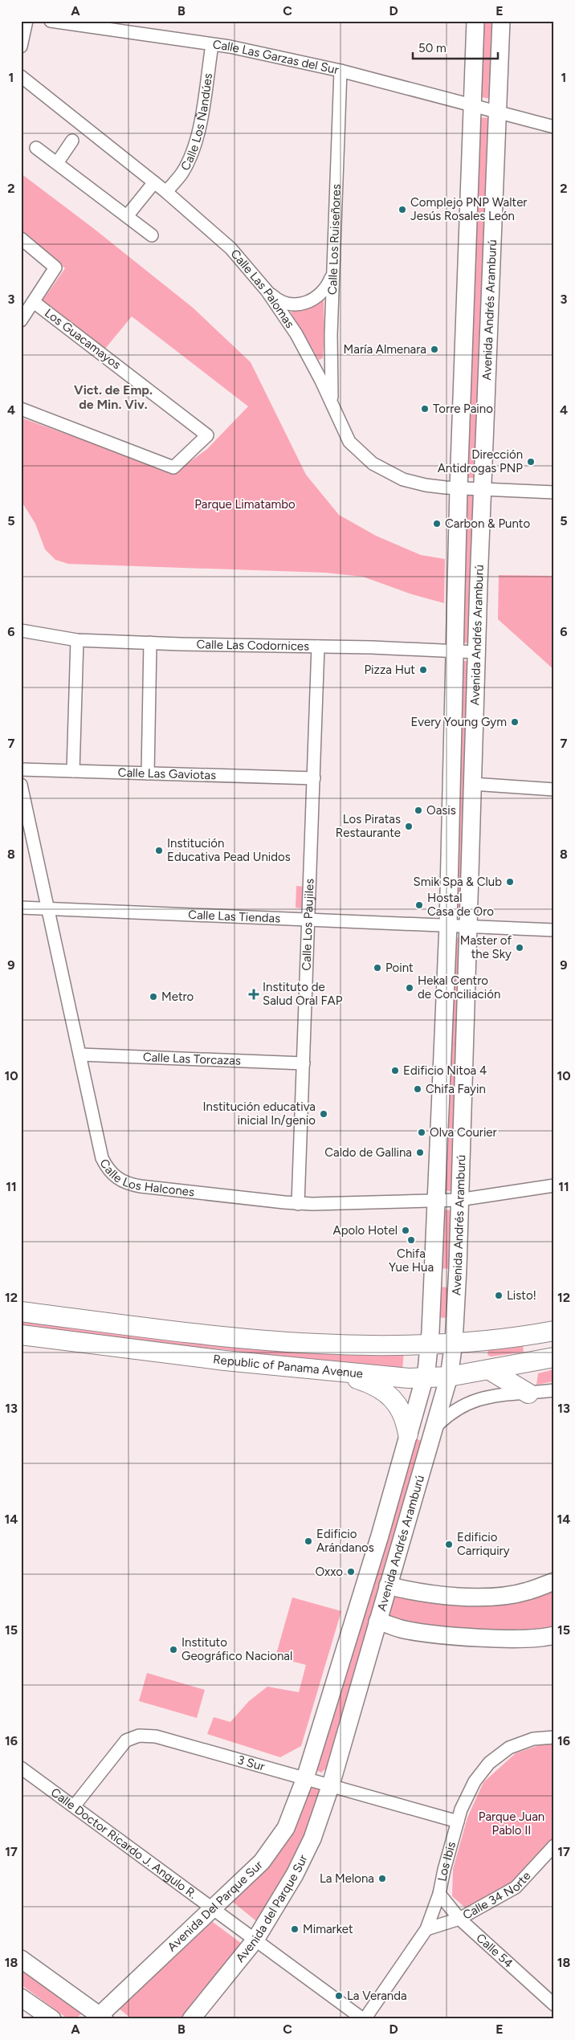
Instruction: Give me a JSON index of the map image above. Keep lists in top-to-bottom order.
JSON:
{
  "streets": {
    "main road": [
      "Avenida Andrés Aramburú",
      "Republic of Panama Avenue",
      "Avenida Del Parque Sur",
      "Avenida del Parque Sur"
    ],
    "street": [
      "Calle Las Garzas del Sur",
      "Calle Los Ñandúes",
      "Calle Los Ruiseñores",
      "Calle Las Palomas",
      "Los Guacamayos",
      "Calle Las Codornices",
      "Calle Las Gaviotas",
      "Calle Las Tiendas",
      "Calle Los Paujiles",
      "Calle Las Torcazas",
      "Calle Los Halcones",
      "3 Sur",
      "Calle Doctor Ricardo J. Angulo R.",
      "Los Ibis",
      "Calle 34 Norte",
      "Calle 54"
    ]
  },
  "crossings": [
    ["Calle Las Garzas del Sur", "Calle Los Ñandúes"],
    ["Calle Las Garzas del Sur", "Calle Los Ruiseñores"],
    ["Calle Las Garzas del Sur", "Avenida Andrés Aramburú"],
    ["Calle Los Ñandúes", "Calle Las Palomas"],
    ["Calle Los Ruiseñores", "Calle Las Palomas"],
    ["Calle Las Palomas", "Avenida Andrés Aramburú"],
    ["Avenida Andrés Aramburú", "Calle Las Codornices"],
    ["Avenida Andrés Aramburú", "Calle Las Tiendas"],
    ["Avenida Andrés Aramburú", "Calle Los Halcones"],
    ["Avenida Andrés Aramburú", "Republic of Panama Avenue"],
    ["Avenida Andrés Aramburú", "3 Sur"],
    ["Avenida Andrés Aramburú", "Avenida Del Parque Sur"],
    ["Avenida Andrés Aramburú", "Avenida del Parque Sur"],
    ["Calle Las Codornices", "Calle Los Paujiles"],
    ["Calle Las Gaviotas", "Calle Los Paujiles"],
    ["Calle Las Tiendas", "Calle Los Paujiles"],
    ["Calle Las Tiendas", "Calle Los Halcones"],
    ["Calle Los Paujiles", "Calle Las Torcazas"],
    ["Calle Los Paujiles", "Calle Los Halcones"],
    ["Calle Las Torcazas", "Calle Los Halcones"],
    ["3 Sur", "Calle Doctor Ricardo J. Angulo R."],
    ["3 Sur", "Los Ibis"],
    ["3 Sur", "Avenida Del Parque Sur"],
    ["3 Sur", "Avenida del Parque Sur"],
    ["Calle Doctor Ricardo J. Angulo R.", "Los Ibis"],
    ["Calle Doctor Ricardo J. Angulo R.", "Avenida Del Parque Sur"],
    ["Calle Doctor Ricardo J. Angulo R.", "Avenida del Parque Sur"],
    ["Los Ibis", "Calle 34 Norte"],
    ["Los Ibis", "Calle 54"],
    ["Calle 34 Norte", "Calle 54"]
  ],
  "districts": ["Vict. de Emp. de Min. Viv."],
  "parks": ["Parque Limatambo", "Parque Juan Pablo II"],
  "places": {
    "other": [
      "Complejo PNP Walter Jesús Rosales León",
      "María Almenara",
      "Torre Paino",
      "Dirección Antidrogas PNP",
      "Carbon & Punto",
      "Pizza Hut",
      "Every Young Gym",
      "Oasis",
      "Los Piratas Restaurante",
      "Institución Educativa Pead Unidos",
      "Smik Spa & Club",
      "Hostal Casa de Oro",
      "Master of the Sky",
      "Point",
      "Hekal Centro de Conciliación",
      "Metro",
      "Edificio Nitoa 4",
      "Chifa Fayin",
      "Institución educativa inicial In/genio",
      "Olva Courier",
      "Caldo de Gallina",
      "Apolo Hotel",
      "Chifa Yue Hua",
      "Listo!",
      "Edificio Arándanos",
      "Edificio Carriquiry",
      "Oxxo",
      "Instituto Geográfico Nacional",
      "La Melona",
      "Mimarket",
      "La Veranda"
    ],
    "health": ["Instituto de Salud Oral FAP"]
  },
  "scale_bar": "50 m",
  "grid": {
    "columns": [
      "A",
      "B",
      "C",
      "D",
      "E"
    ],
    "rows": [
      "1",
      "2",
      "3",
      "4",
      "5",
      "6",
      "7",
      "8",
      "9",
      "10",
      "11",
      "12",
      "13",
      "14",
      "15",
      "16",
      "17",
      "18"
    ]
  }
}
